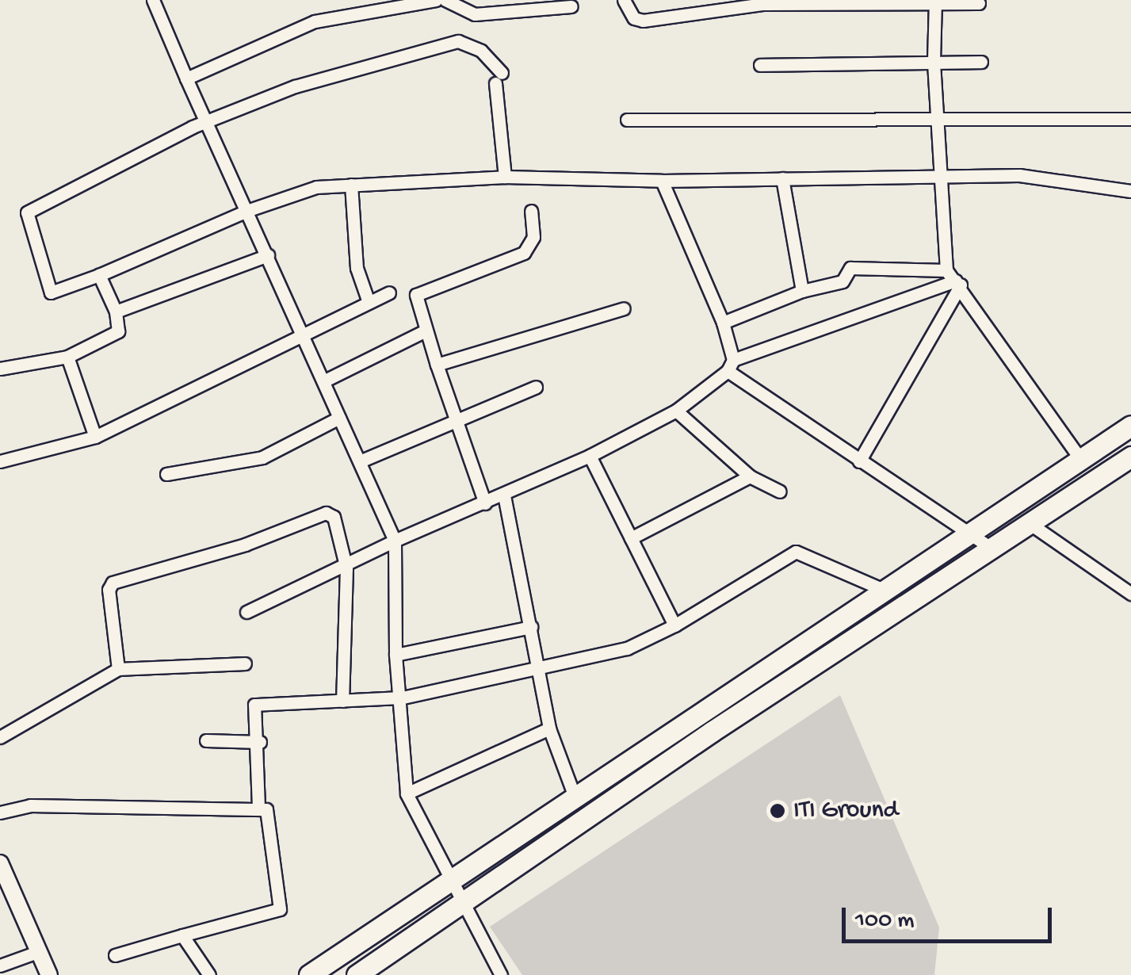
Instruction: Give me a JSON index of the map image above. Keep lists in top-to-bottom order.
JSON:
{
  "places": ["ITI Ground"],
  "scale_bar": "100 m"
}
